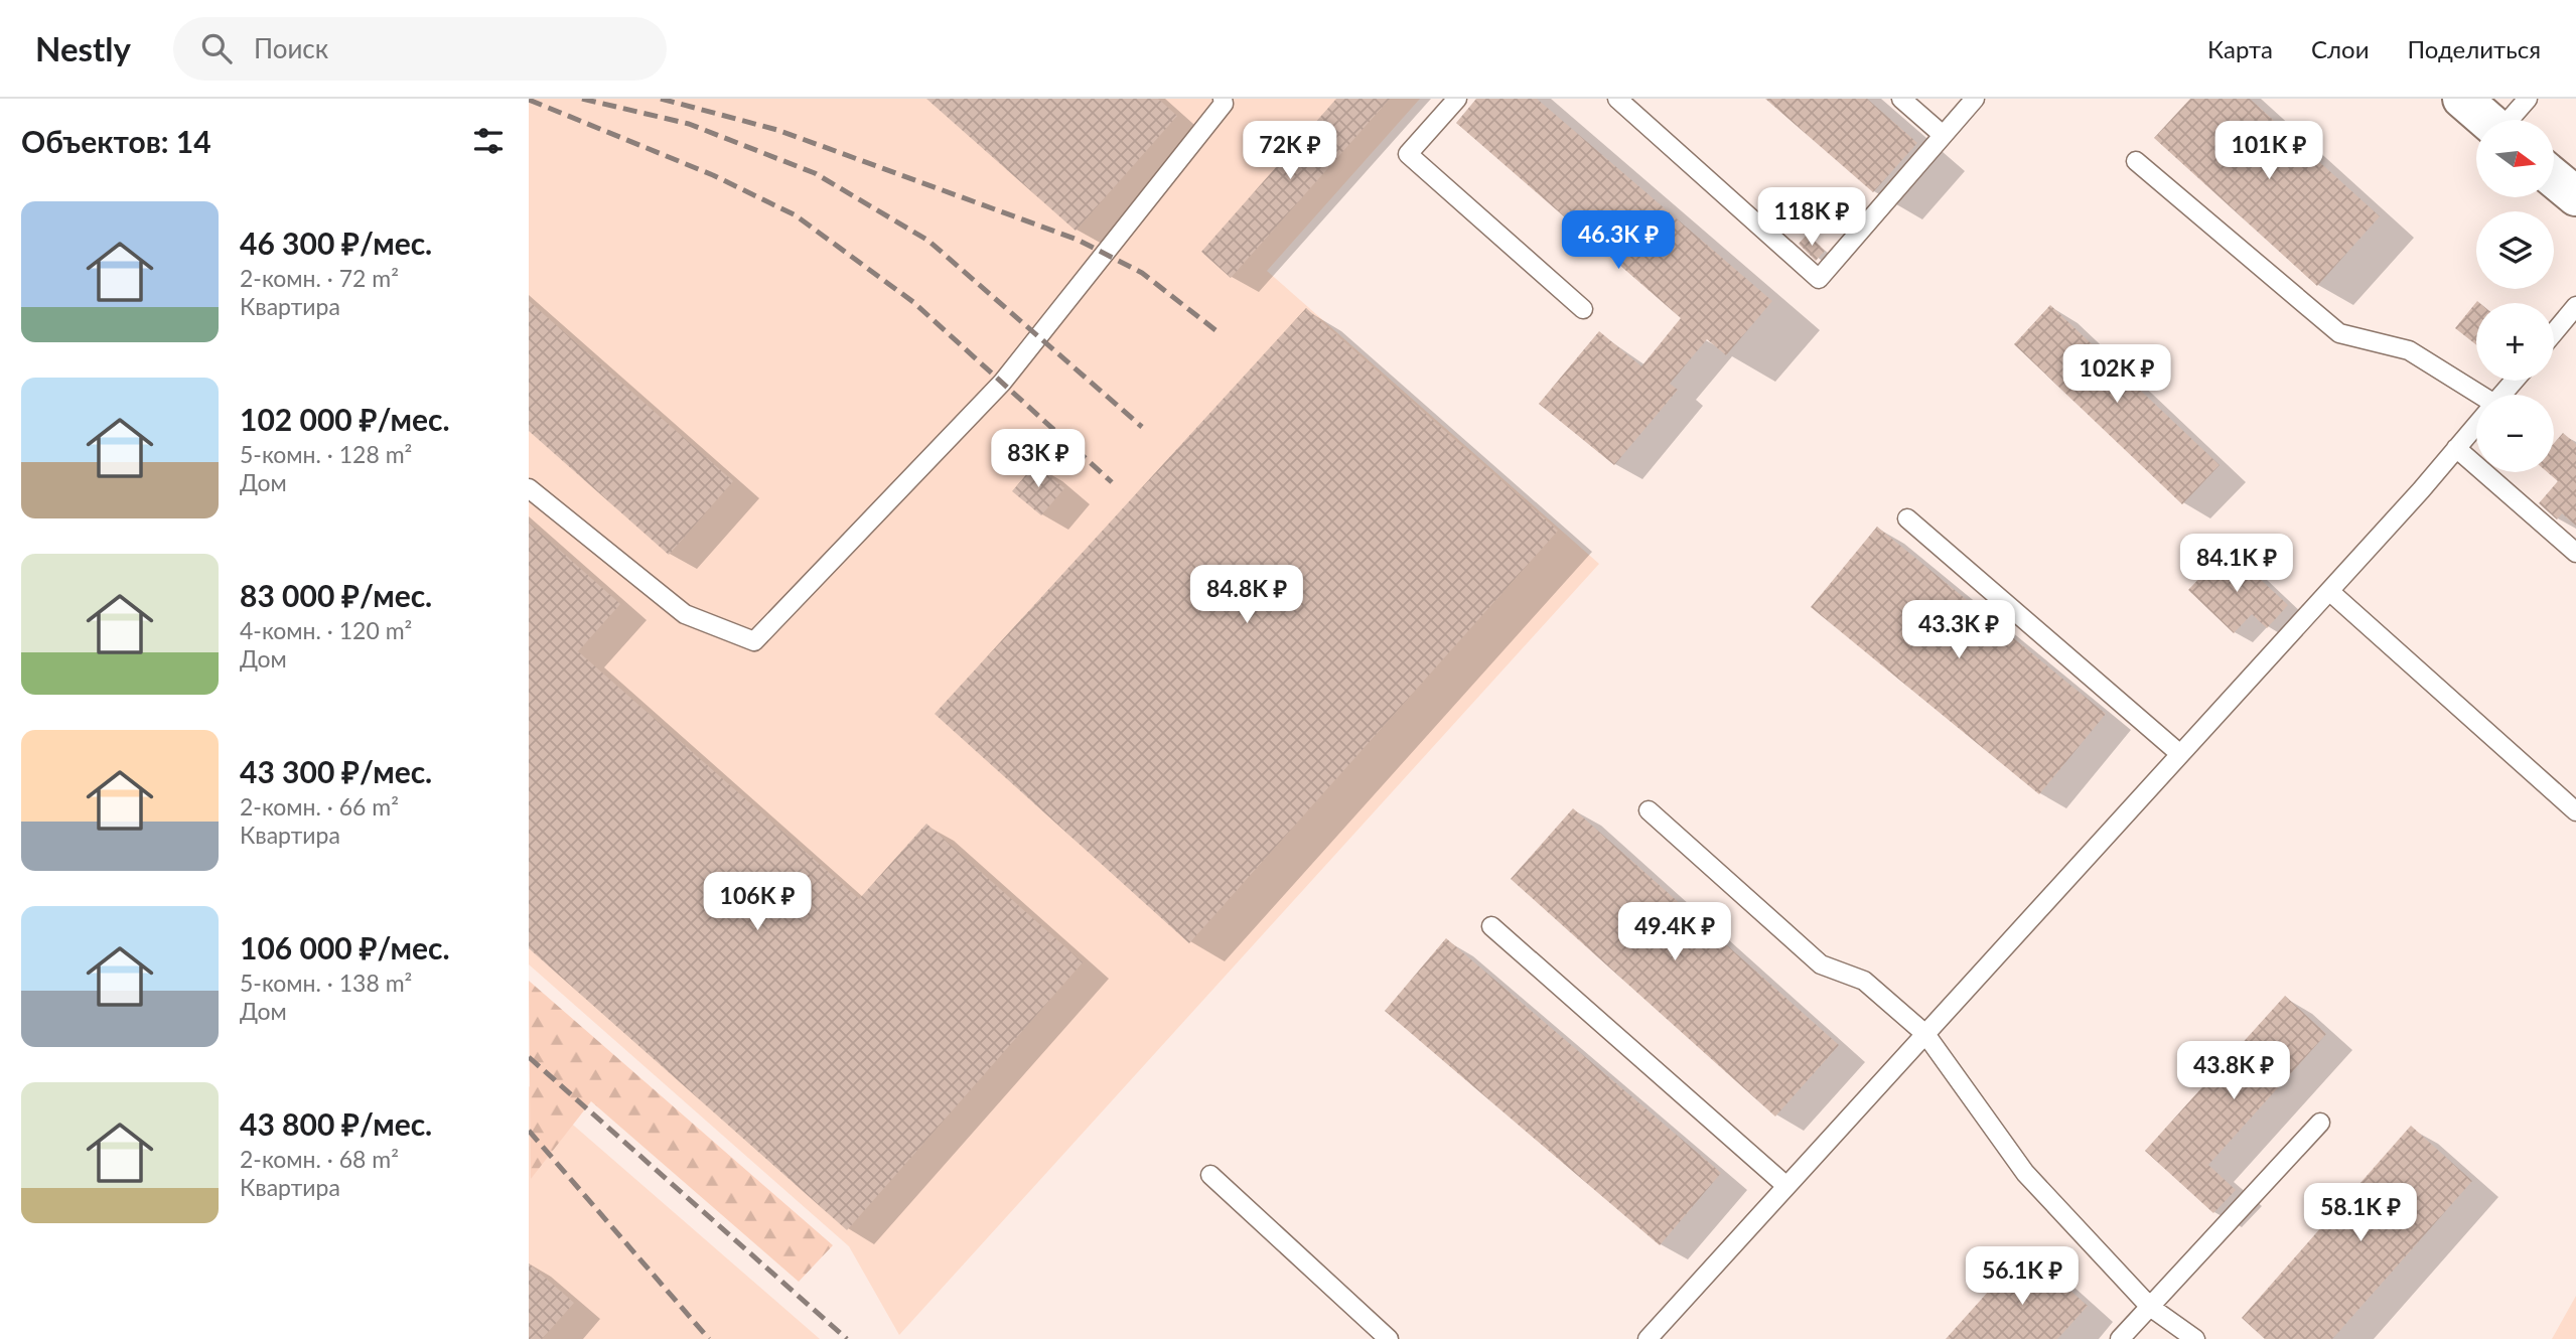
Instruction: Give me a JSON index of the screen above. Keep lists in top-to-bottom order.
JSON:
{
  "north": "right",
  "page": {
    "header": "Nestly",
    "search": "Поиск",
    "nav": ["Карта", "Слои", "Поделиться"],
    "heading": "Объектов: 14",
    "map_buttons": ["+", "−"],
    "price": [
      "72K ₽",
      "101K ₽",
      "118K ₽",
      "46.3K ₽",
      "102K ₽",
      "83K ₽",
      "84.1K ₽",
      "84.8K ₽",
      "43.3K ₽",
      "106K ₽",
      "49.4K ₽",
      "43.8K ₽",
      "58.1K ₽",
      "56.1K ₽"
    ],
    "list": [
      {
        "name": "46 300 ₽/мес.",
        "note": "2-комн. · 72 m² · Квартира"
      },
      {
        "name": "102 000 ₽/мес.",
        "note": "5-комн. · 128 m² · Дом"
      },
      {
        "name": "83 000 ₽/мес.",
        "note": "4-комн. · 120 m² · Дом"
      },
      {
        "name": "43 300 ₽/мес.",
        "note": "2-комн. · 66 m² · Квартира"
      },
      {
        "name": "106 000 ₽/мес.",
        "note": "5-комн. · 138 m² · Дом"
      },
      {
        "name": "43 800 ₽/мес.",
        "note": "2-комн. · 68 m² · Квартира"
      }
    ]
  }
}
